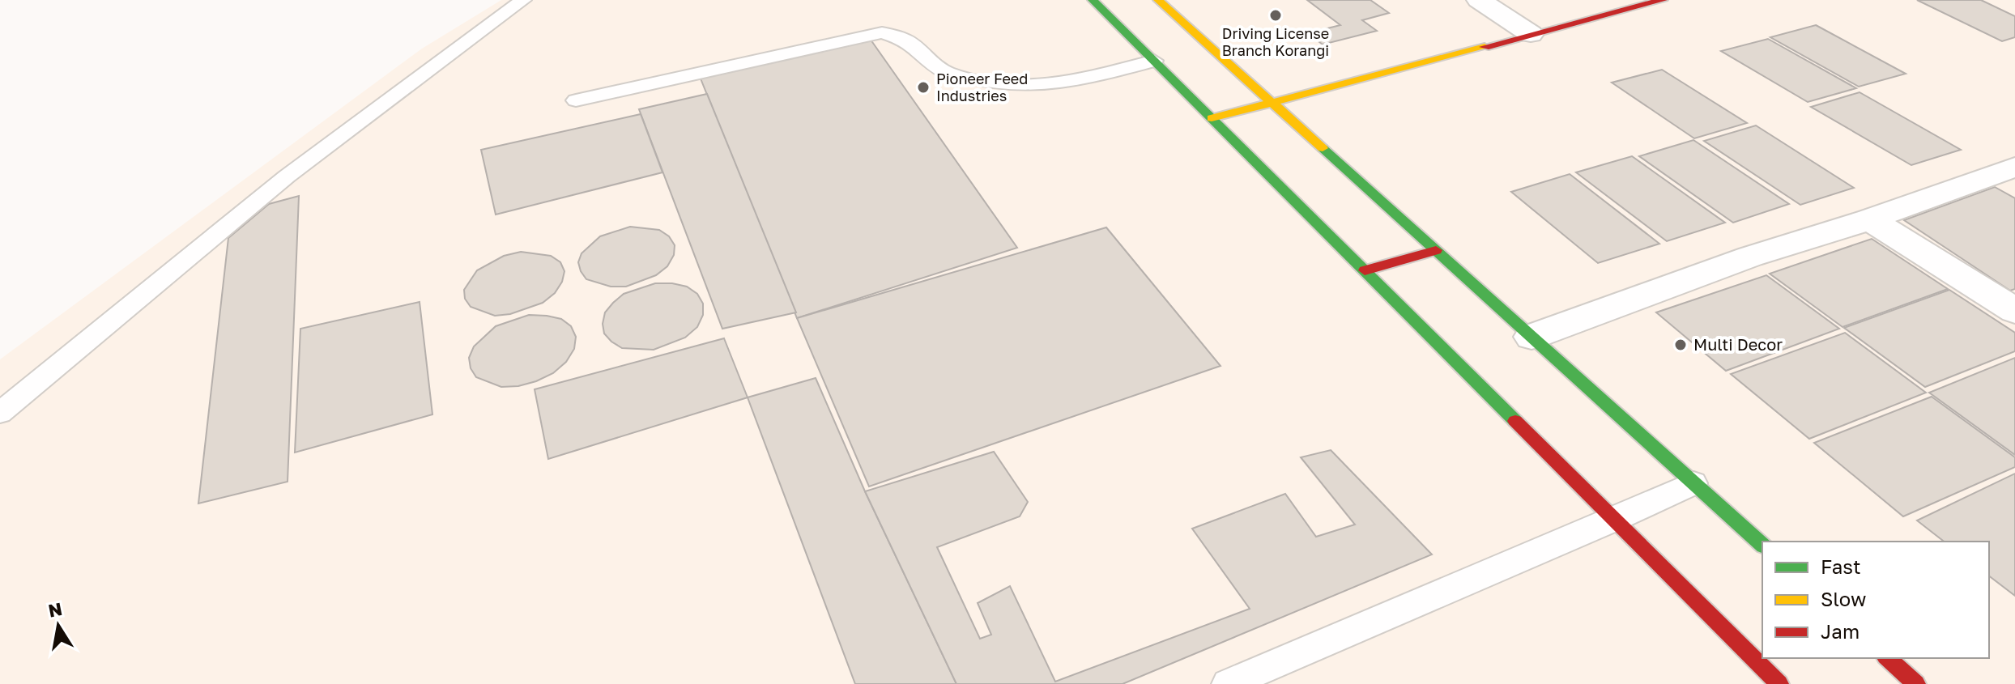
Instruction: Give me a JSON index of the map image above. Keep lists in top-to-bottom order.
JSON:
{
  "places": ["Driving License Branch Korangi", "Pioneer Feed Industries", "Multi Decor"],
  "legend": ["Fast", "Slow", "Jam"],
  "north": "top"
}
